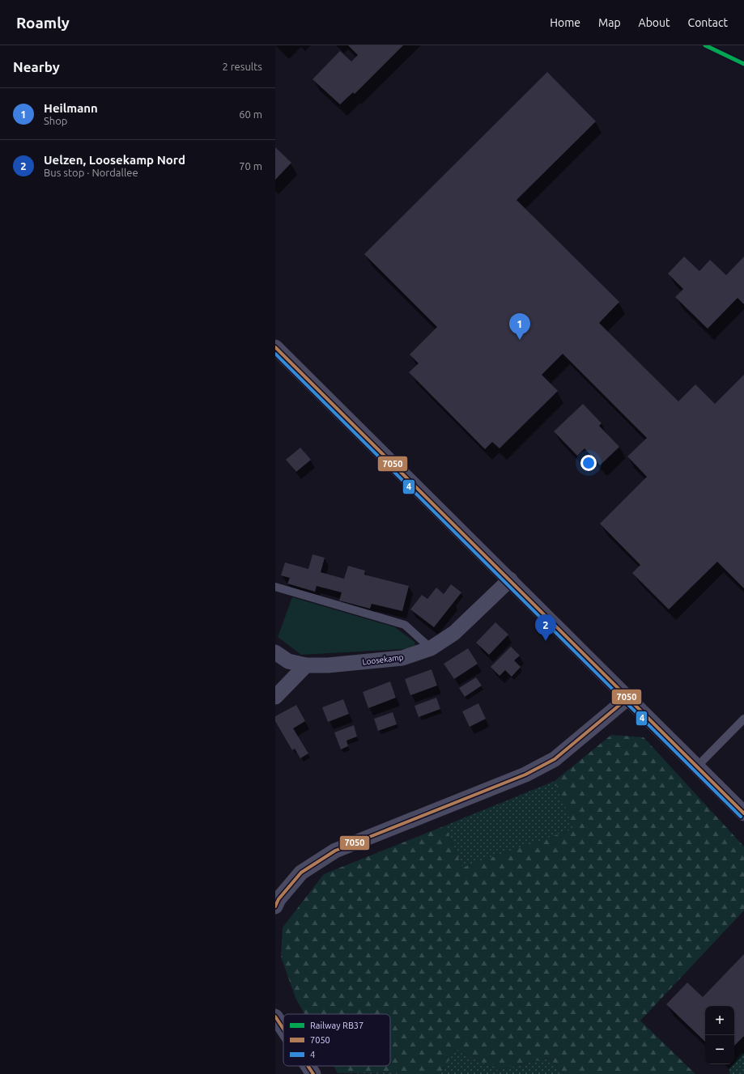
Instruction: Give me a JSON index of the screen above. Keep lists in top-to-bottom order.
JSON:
{
  "streets": {
    "street": ["Loosekamp"]
  },
  "lines": ["rail line RB37", "transit line 7050", "transit line 4"],
  "legend": ["Railway RB37", "7050", "4"],
  "page": {
    "header": "Roamly",
    "nav": [
      "Home",
      "Map",
      "About",
      "Contact"
    ],
    "heading": ["Nearby", "2 results"],
    "list": [
      {
        "mark": "1",
        "name": "Heilmann",
        "note": "Shop",
        "value": "60 m"
      },
      {
        "mark": "2",
        "name": "Uelzen, Loosekamp Nord",
        "note": "Bus stop · Nordallee",
        "value": "70 m"
      }
    ],
    "pins": ["1", "2"],
    "map_buttons": ["+", "−"]
  }
}
